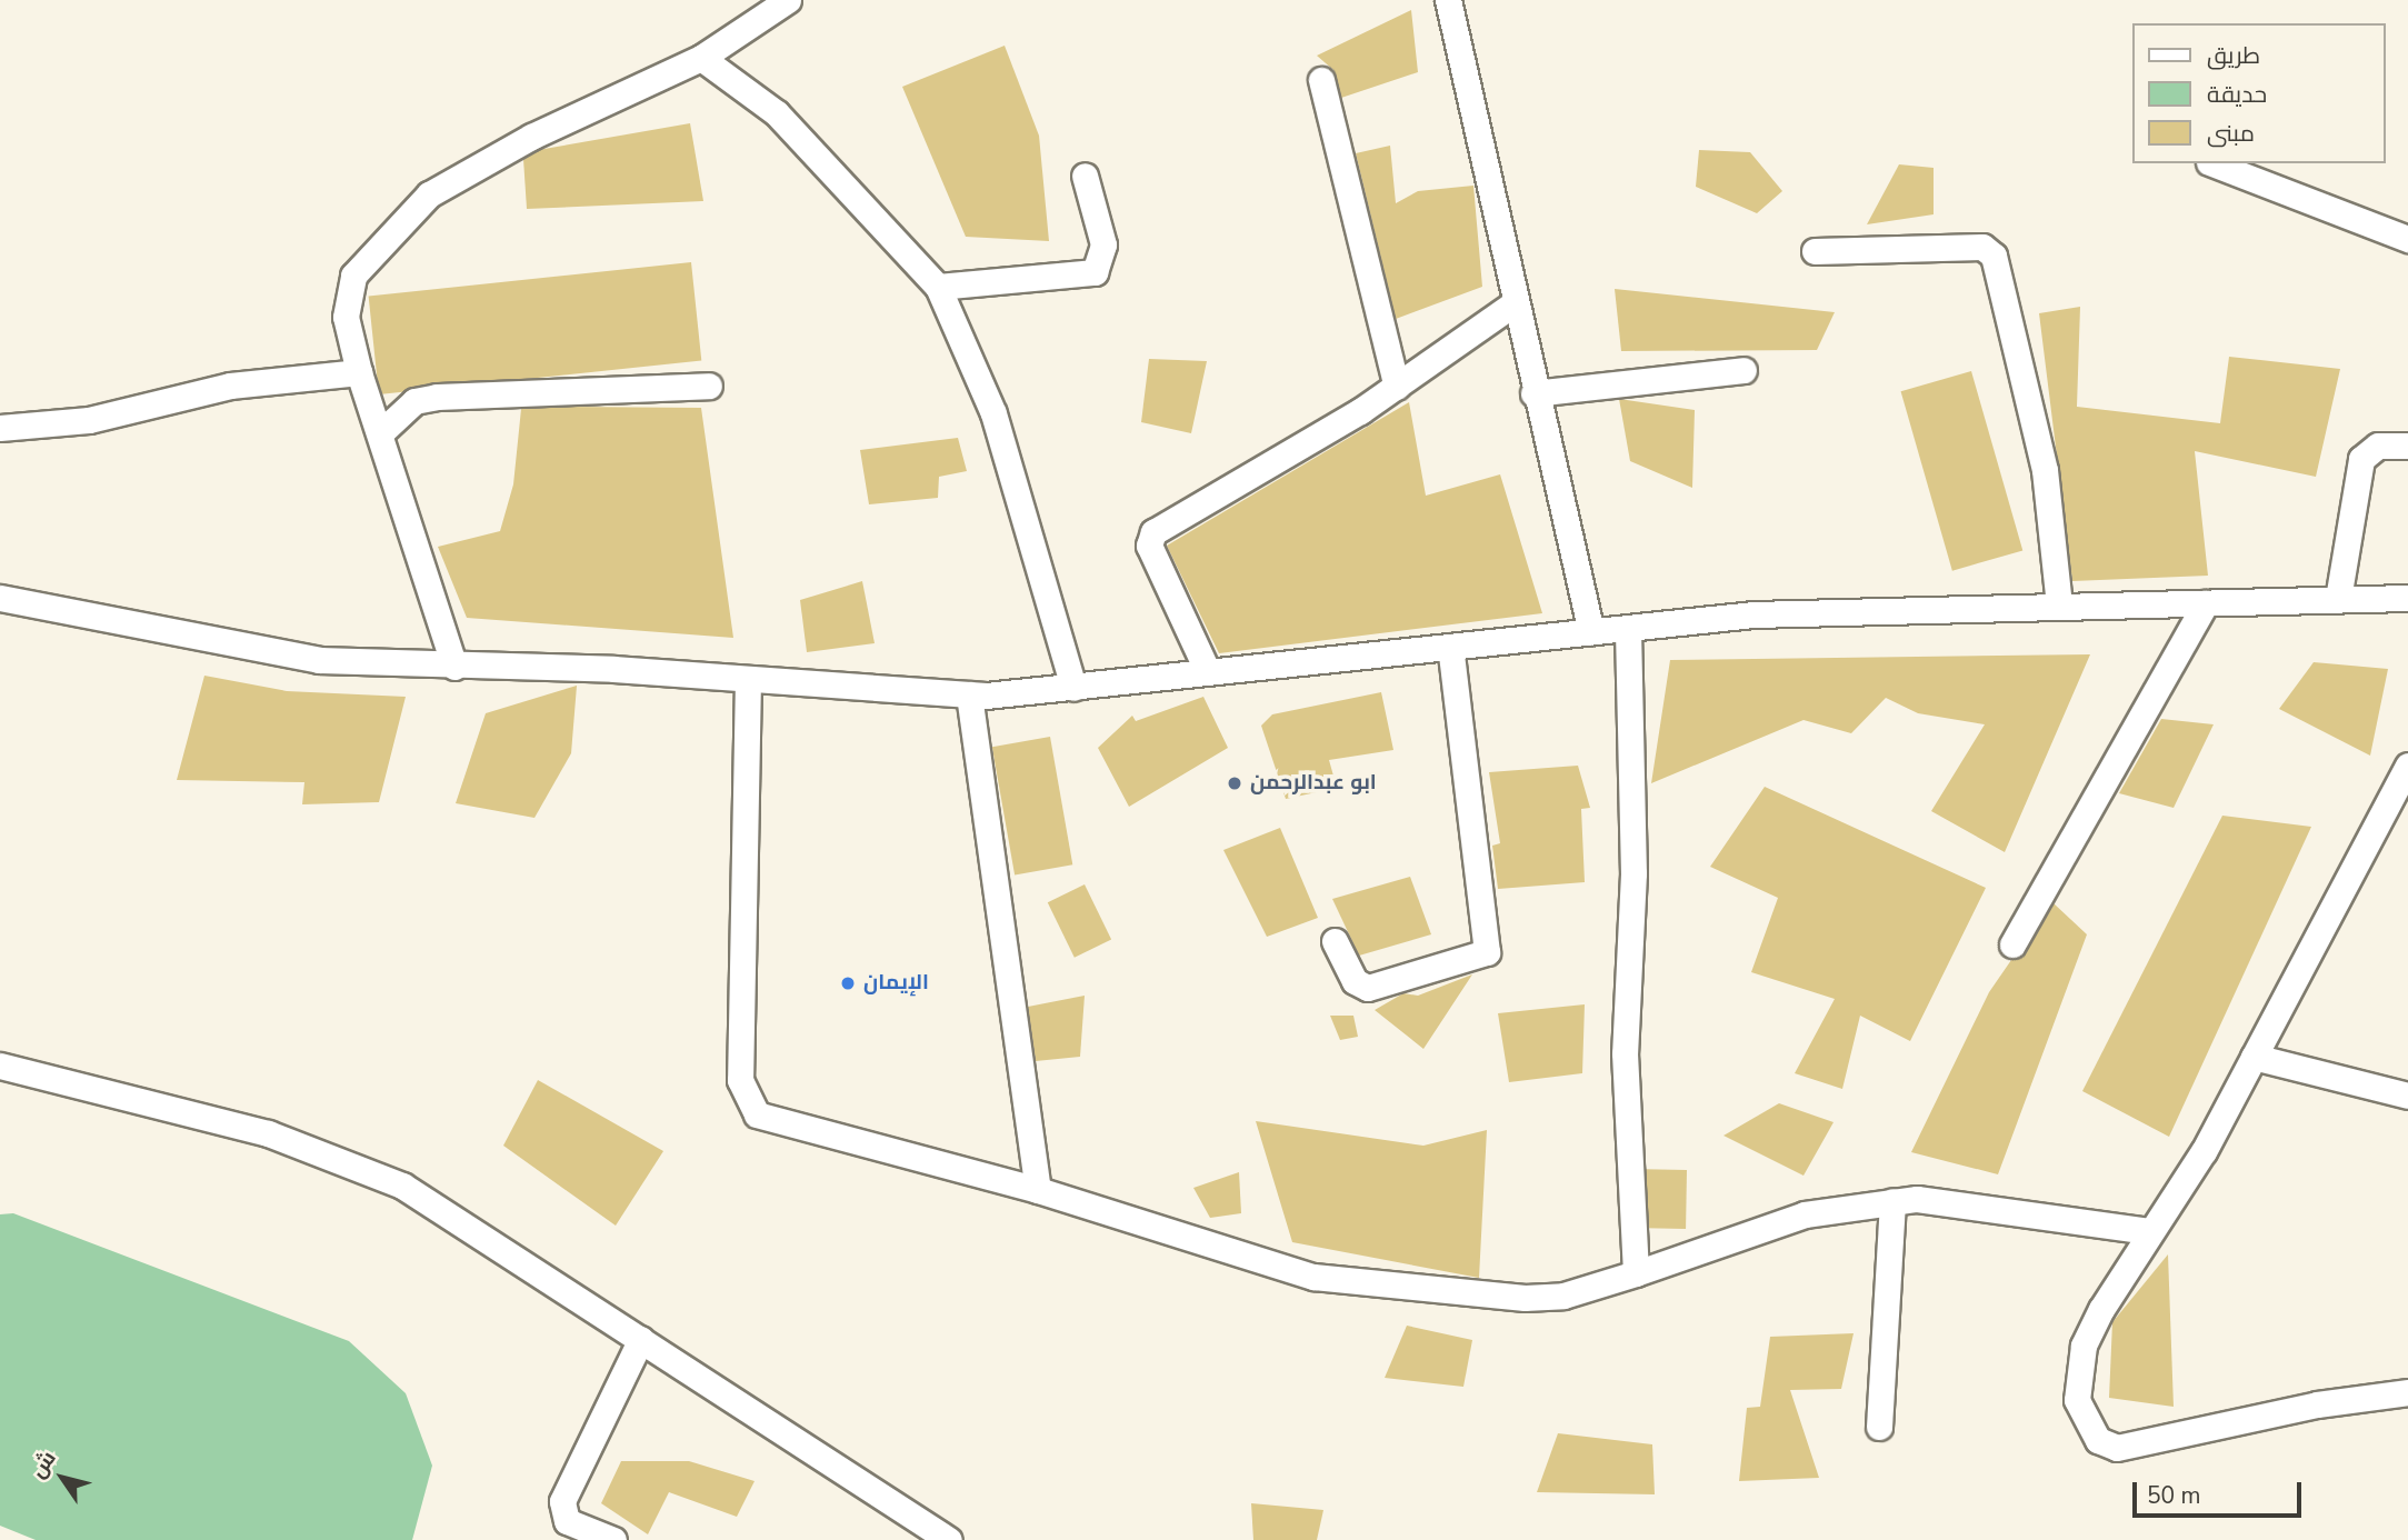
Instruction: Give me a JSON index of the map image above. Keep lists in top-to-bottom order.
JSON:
{
  "places": ["ابو عبدالرحمن", "الإيمان"],
  "legend": ["طريق", "حديقة", "مبنى"],
  "scale_bar": "50 m",
  "north": "top left"
}
